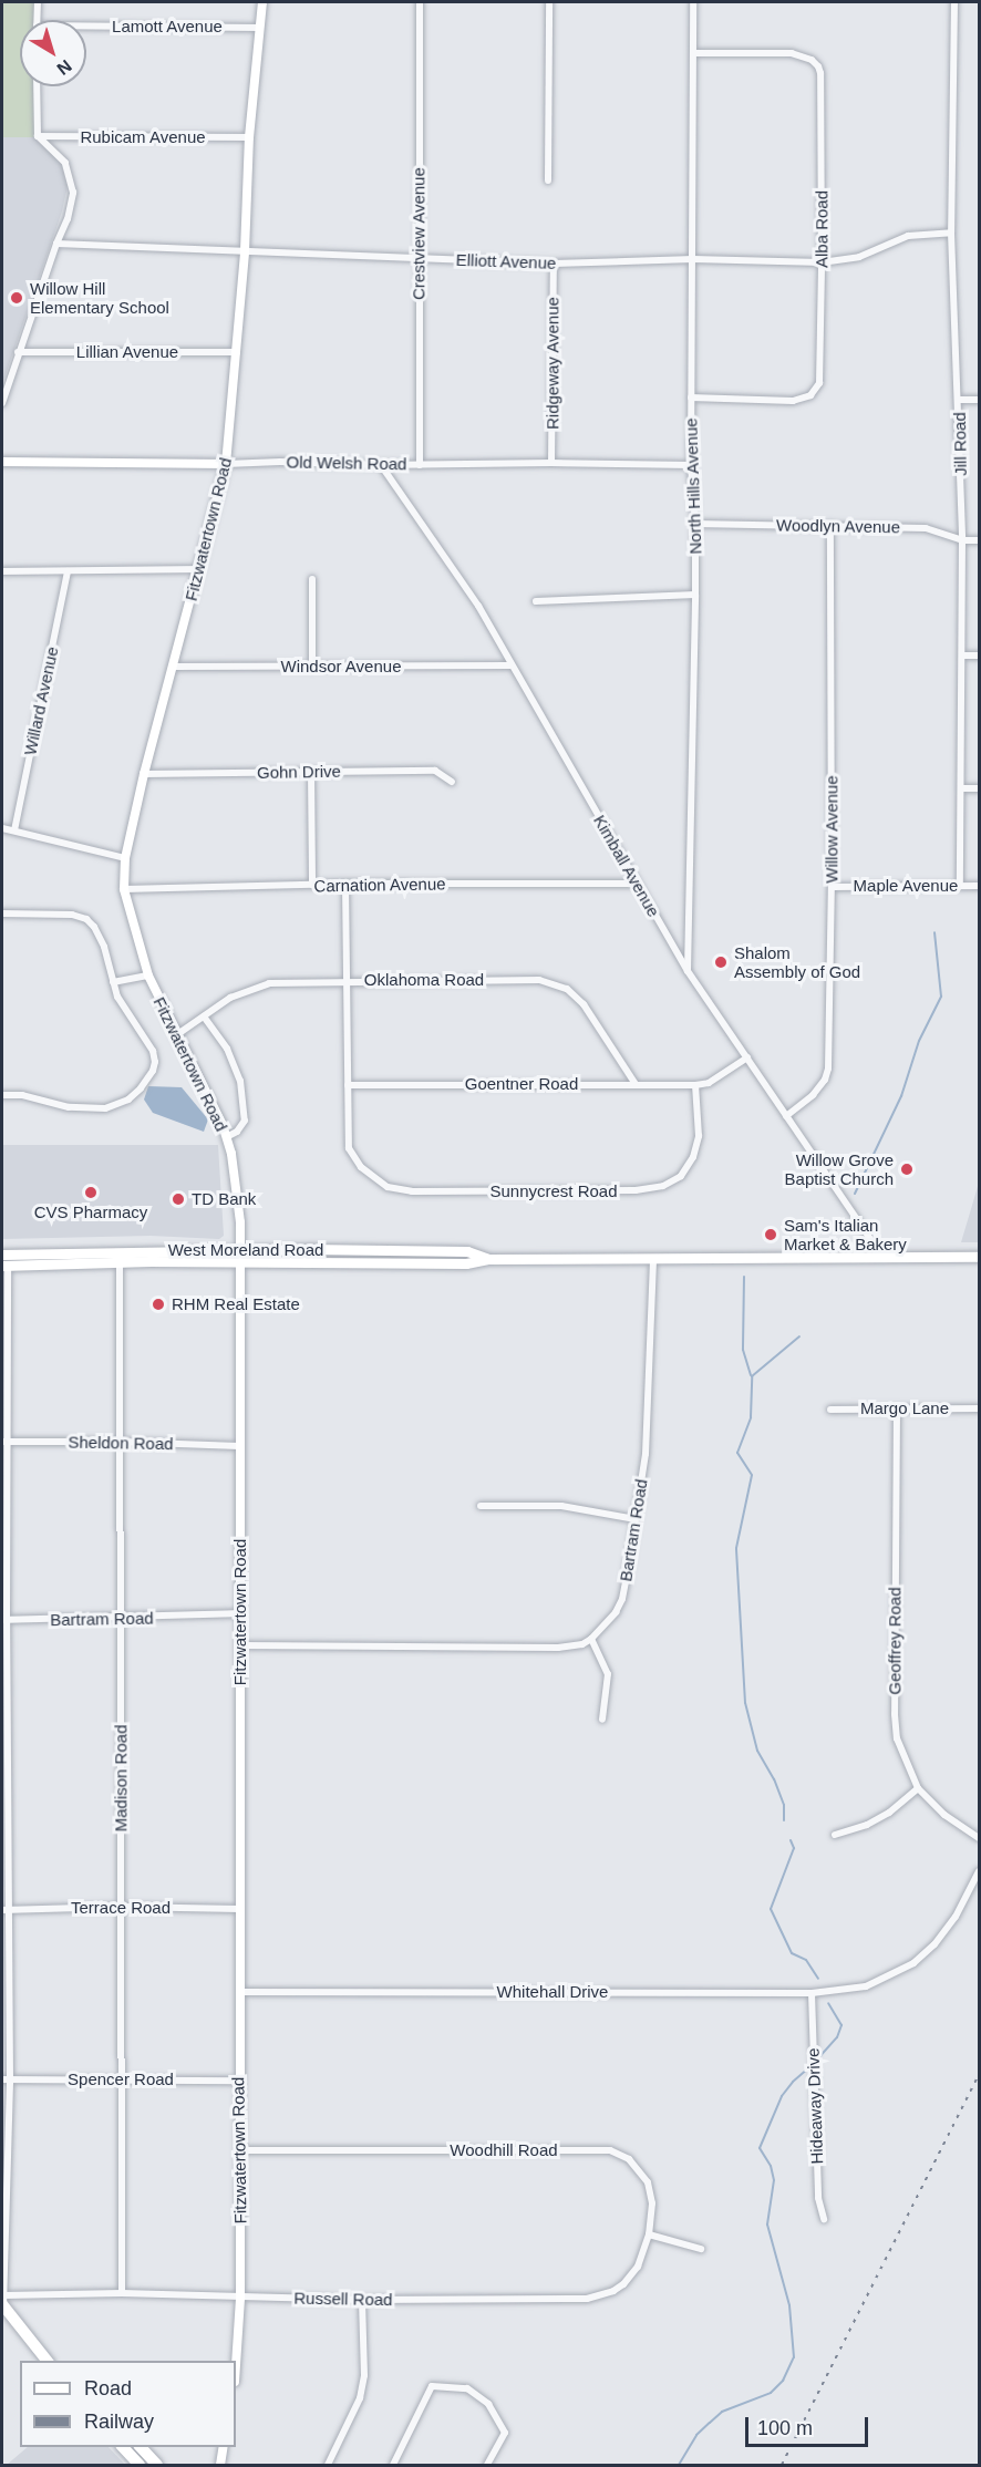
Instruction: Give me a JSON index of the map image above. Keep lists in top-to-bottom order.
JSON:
{
  "streets": {
    "main road": ["West Moreland Road"],
    "street": [
      "Lamott Avenue",
      "Rubicam Avenue",
      "Alba Road",
      "Crestview Avenue",
      "Elliott Avenue",
      "Lillian Avenue",
      "Ridgeway Avenue",
      "Jill Road",
      "Old Welsh Road",
      "North Hills Avenue",
      "Woodlyn Avenue",
      "Fitzwatertown Road",
      "Windsor Avenue",
      "Willard Avenue",
      "Gohn Drive",
      "Willow Avenue",
      "Kimball Avenue",
      "Carnation Avenue",
      "Maple Avenue",
      "Oklahoma Road",
      "Goentner Road",
      "Sunnycrest Road",
      "Margo Lane",
      "Sheldon Road",
      "Bartram Road",
      "Geoffrey Road",
      "Madison Road",
      "Terrace Road",
      "Whitehall Drive",
      "Spencer Road",
      "Hideaway Drive",
      "Woodhill Road",
      "Russell Road"
    ]
  },
  "crossings": [
    ["Lamott Avenue", "Fitzwatertown Road"],
    ["Rubicam Avenue", "Fitzwatertown Road"],
    ["Alba Road", "Elliott Avenue"],
    ["Alba Road", "North Hills Avenue"],
    ["Crestview Avenue", "Elliott Avenue"],
    ["Crestview Avenue", "Old Welsh Road"],
    ["Elliott Avenue", "Ridgeway Avenue"],
    ["Elliott Avenue", "Jill Road"],
    ["Elliott Avenue", "North Hills Avenue"],
    ["Elliott Avenue", "Fitzwatertown Road"],
    ["Lillian Avenue", "Fitzwatertown Road"],
    ["Ridgeway Avenue", "Old Welsh Road"],
    ["Jill Road", "Woodlyn Avenue"],
    ["Jill Road", "Maple Avenue"],
    ["Old Welsh Road", "North Hills Avenue"],
    ["Old Welsh Road", "Fitzwatertown Road"],
    ["Old Welsh Road", "Kimball Avenue"],
    ["North Hills Avenue", "Woodlyn Avenue"],
    ["North Hills Avenue", "Kimball Avenue"],
    ["Woodlyn Avenue", "Willow Avenue"],
    ["Fitzwatertown Road", "Windsor Avenue"],
    ["Fitzwatertown Road", "Gohn Drive"],
    ["Fitzwatertown Road", "Carnation Avenue"],
    ["Fitzwatertown Road", "Oklahoma Road"],
    ["Fitzwatertown Road", "West Moreland Road"],
    ["Fitzwatertown Road", "Sheldon Road"],
    ["Fitzwatertown Road", "Bartram Road"],
    ["Fitzwatertown Road", "Terrace Road"],
    ["Fitzwatertown Road", "Whitehall Drive"],
    ["Fitzwatertown Road", "Spencer Road"],
    ["Fitzwatertown Road", "Woodhill Road"],
    ["Fitzwatertown Road", "Russell Road"],
    ["Windsor Avenue", "Kimball Avenue"],
    ["Willow Avenue", "Kimball Avenue"],
    ["Willow Avenue", "Maple Avenue"],
    ["Kimball Avenue", "Carnation Avenue"],
    ["Kimball Avenue", "West Moreland Road"],
    ["Carnation Avenue", "Sunnycrest Road"],
    ["Oklahoma Road", "Goentner Road"],
    ["Oklahoma Road", "Sunnycrest Road"],
    ["Goentner Road", "Sunnycrest Road"],
    ["West Moreland Road", "Bartram Road"],
    ["West Moreland Road", "Madison Road"],
    ["Margo Lane", "Geoffrey Road"],
    ["Sheldon Road", "Madison Road"],
    ["Bartram Road", "Madison Road"],
    ["Madison Road", "Terrace Road"],
    ["Madison Road", "Spencer Road"],
    ["Madison Road", "Russell Road"],
    ["Whitehall Drive", "Hideaway Drive"],
    ["Woodhill Road", "Russell Road"]
  ],
  "places": [
    "Willow Hill Elementary School",
    "Shalom Assembly of God",
    "Willow Grove Baptist Church",
    "CVS Pharmacy",
    "TD Bank",
    "Sam's Italian Market & Bakery",
    "RHM Real Estate"
  ],
  "legend": ["Road", "Railway"],
  "scale_bar": "100 m",
  "north": "bottom right"
}
